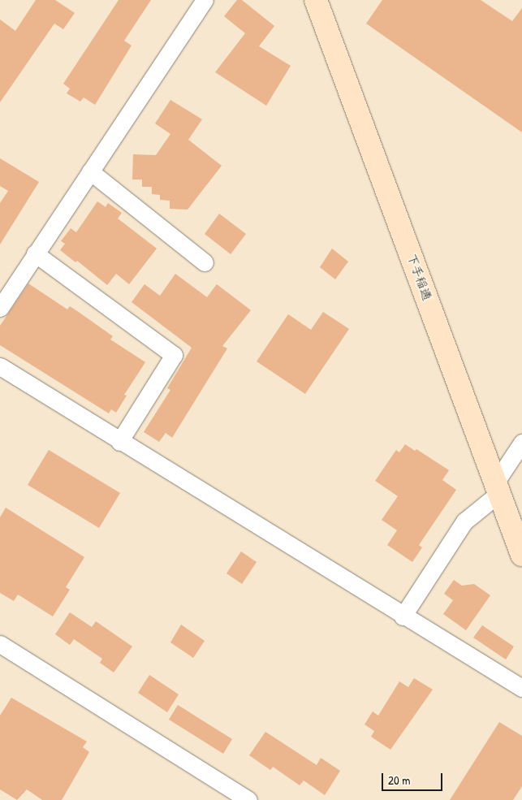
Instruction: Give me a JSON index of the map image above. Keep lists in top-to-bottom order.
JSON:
{
  "streets": {
    "street": ["下手稲通"]
  },
  "scale_bar": "20 m"
}
